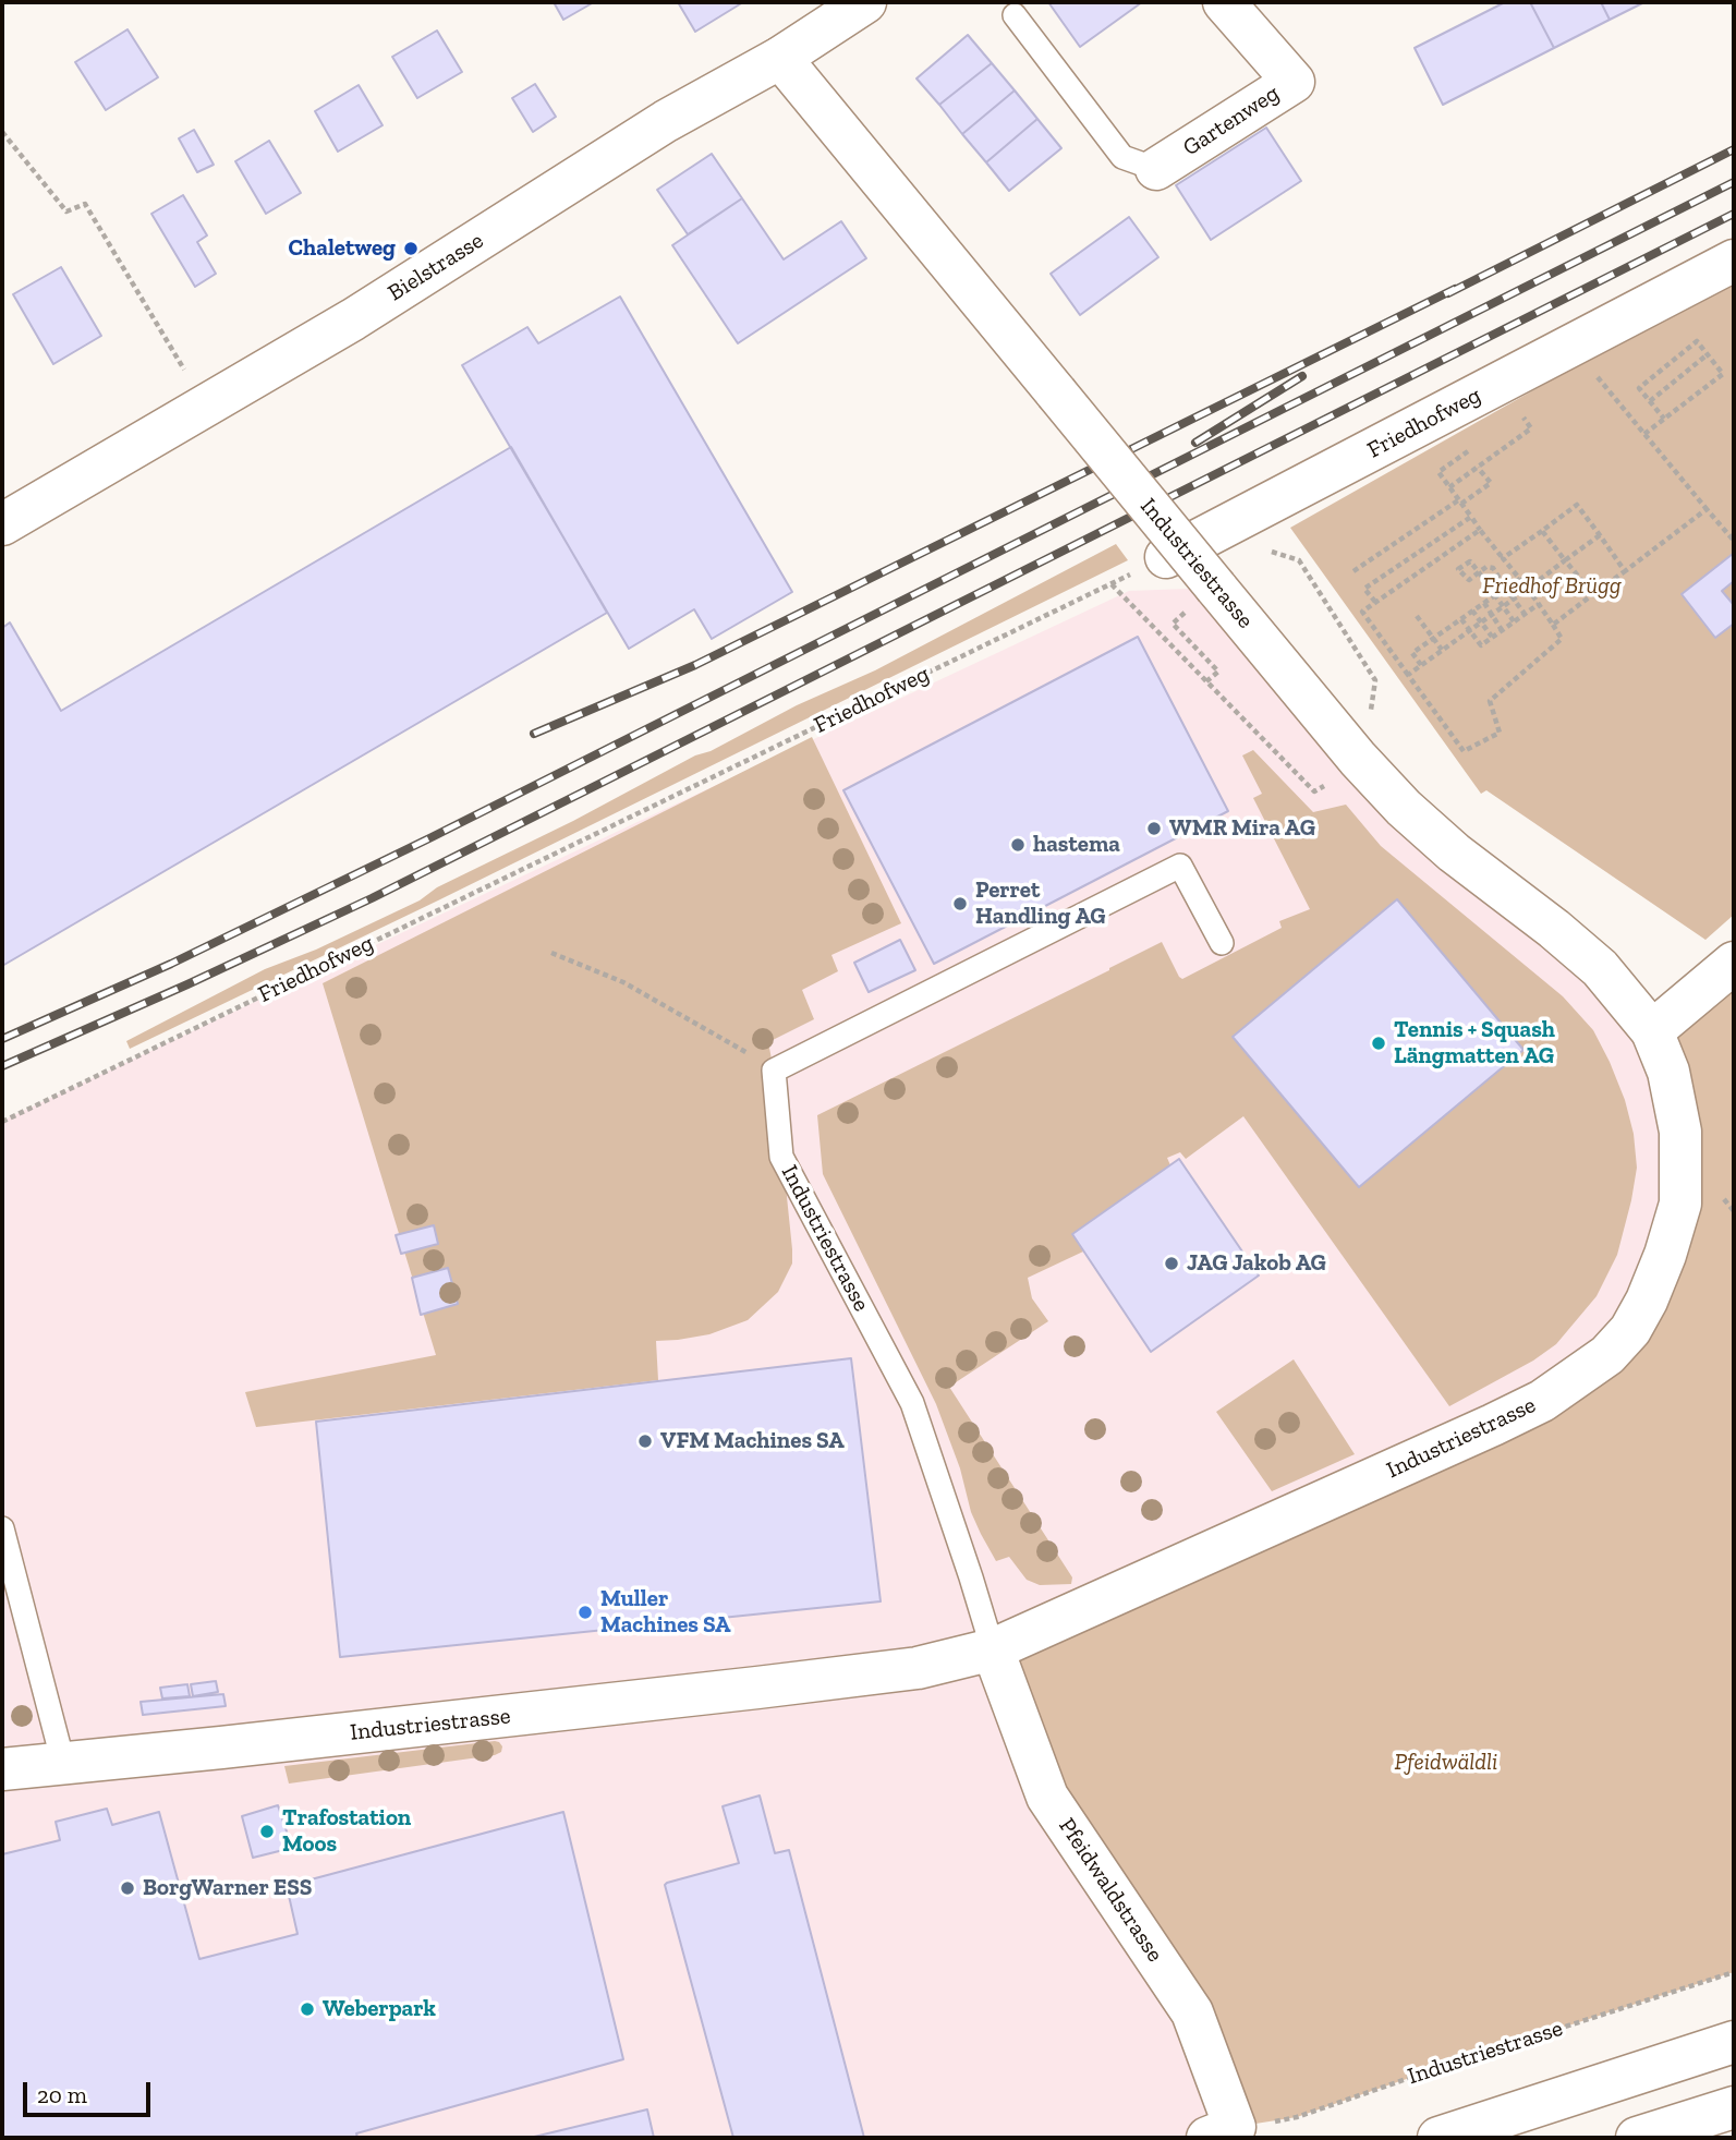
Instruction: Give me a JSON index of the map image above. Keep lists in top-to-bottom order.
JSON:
{
  "streets": {
    "main road": [
      "Gartenweg",
      "Bielstrasse",
      "Friedhofweg",
      "Industriestrasse",
      "Pfeidwaldstrasse"
    ]
  },
  "crossings": [
    ["Bielstrasse", "Industriestrasse"],
    ["Industriestrasse", "Pfeidwaldstrasse"]
  ],
  "parks": ["Friedhof Brügg", "Pfeidwäldli"],
  "places": [
    "Chaletweg",
    "WMR Mira AG",
    "hastema",
    "Perret Handling AG",
    "Tennis + Squash Längmatten AG",
    "JAG Jakob AG",
    "VFM Machines SA",
    "Muller Machines SA",
    "Trafostation Moos",
    "BorgWarner ESS",
    "Weberpark"
  ],
  "scale_bar": "20 m"
}
